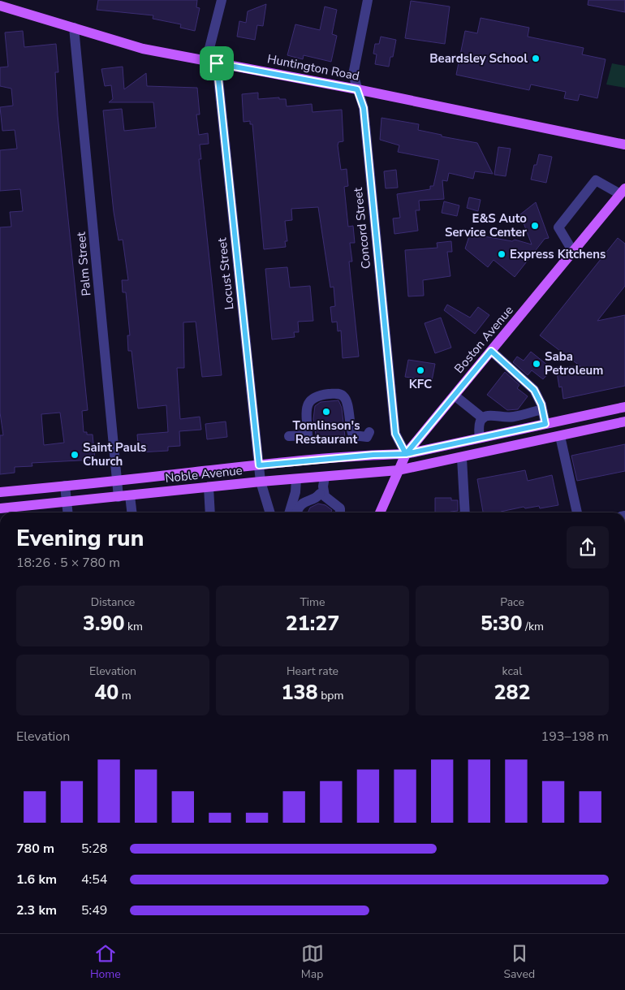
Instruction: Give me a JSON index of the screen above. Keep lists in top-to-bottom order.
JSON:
{
  "streets": {
    "main road": ["Huntington Road", "Boston Avenue", "Noble Avenue"],
    "street": ["Concord Street", "Palm Street", "Locust Street"]
  },
  "crossings": [
    ["Huntington Road", "Concord Street"],
    ["Huntington Road", "Palm Street"],
    ["Huntington Road", "Locust Street"],
    ["Concord Street", "Boston Avenue"],
    ["Concord Street", "Noble Avenue"],
    ["Palm Street", "Noble Avenue"],
    ["Locust Street", "Noble Avenue"],
    ["Boston Avenue", "Noble Avenue"]
  ],
  "places": [
    "Beardsley School",
    "E&S Auto Service Center",
    "Express Kitchens",
    "Saba Petroleum",
    "KFC",
    "Tomlinson's Restaurant",
    "Saint Pauls Church"
  ],
  "page": {
    "heading": ["Evening run", "18:26 · 5 × 780 m"],
    "stats": [
      ["Distance", "3.90 km"],
      ["Time", "21:27"],
      ["Pace", "5:30 /km"],
      ["Elevation", "40 m"],
      ["Heart rate", "138 bpm"],
      ["kcal", "282"]
    ],
    "chart": ["Elevation", "193–198 m"],
    "list": [
      {
        "name": "780 m",
        "note": "5:28"
      },
      {
        "name": "1.6 km",
        "note": "4:54"
      },
      {
        "name": "2.3 km",
        "note": "5:49"
      }
    ],
    "tabs": ["Home", "Map", "Saved"]
  }
}
